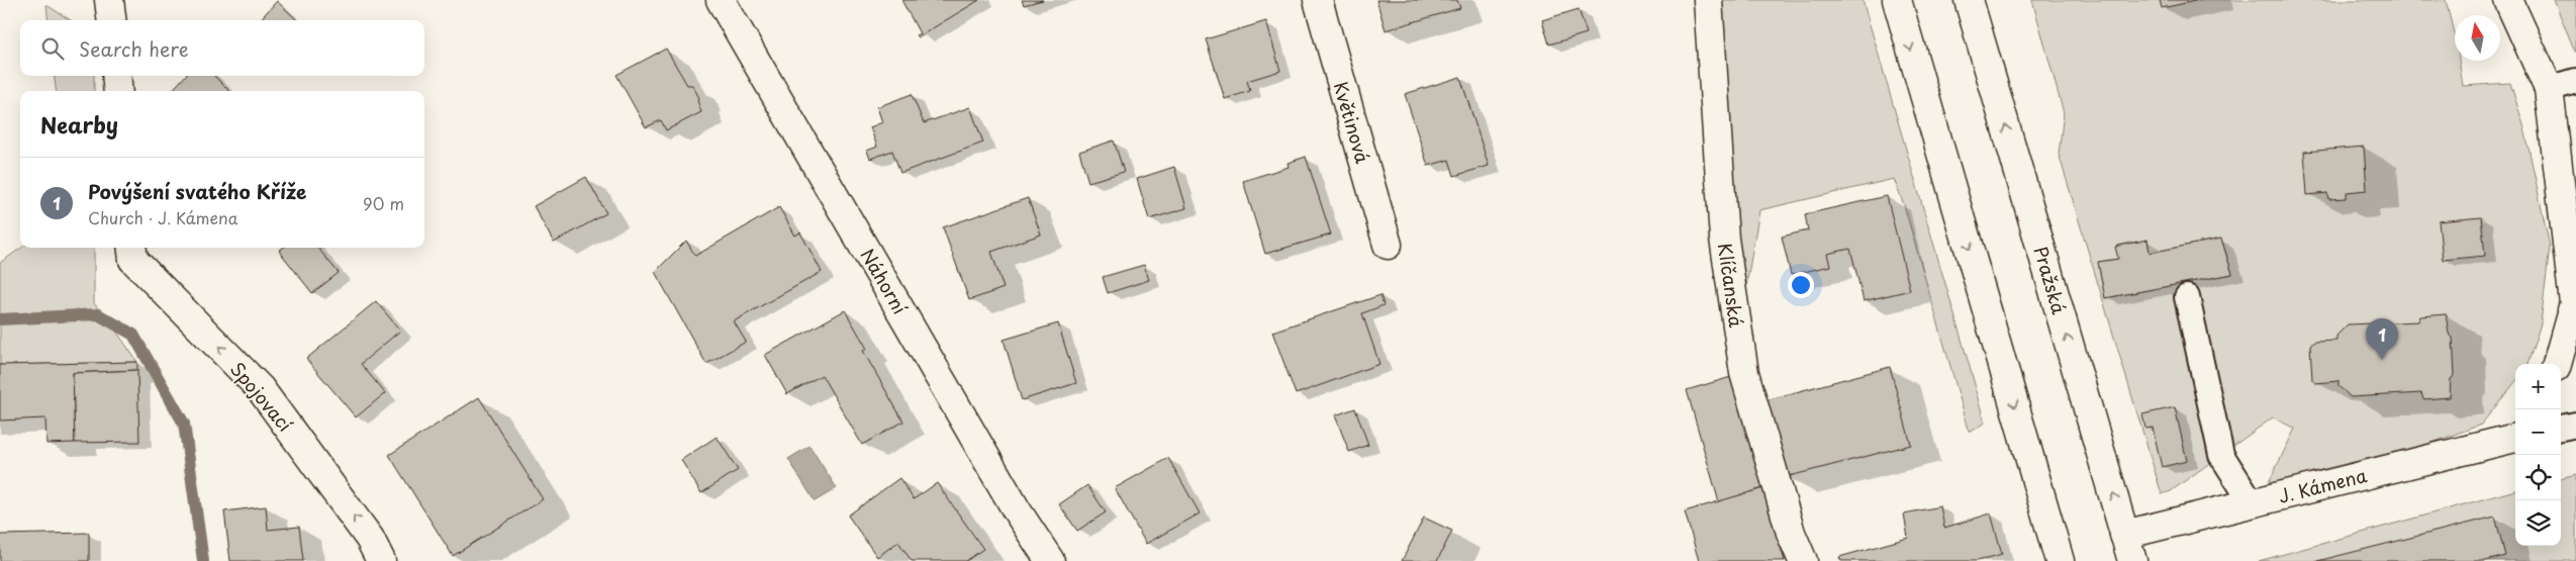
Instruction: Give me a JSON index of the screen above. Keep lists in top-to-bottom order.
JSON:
{
  "streets": {
    "street": [
      "Květinová",
      "Pražská",
      "Náhorní",
      "Klíčanská",
      "Spojovací",
      "J. Kámena"
    ]
  },
  "crossings": [
    ["Pražská", "J. Kámena"]
  ],
  "one_way": ["Spojovací"],
  "north": "top",
  "page": {
    "search": "Search here",
    "heading": "Nearby",
    "list": [
      {
        "mark": "1",
        "name": "Povýšení svatého Kříže",
        "note": "Church · J. Kámena",
        "value": "90 m"
      }
    ],
    "pins": "1",
    "map_buttons": ["+", "−"]
  }
}
